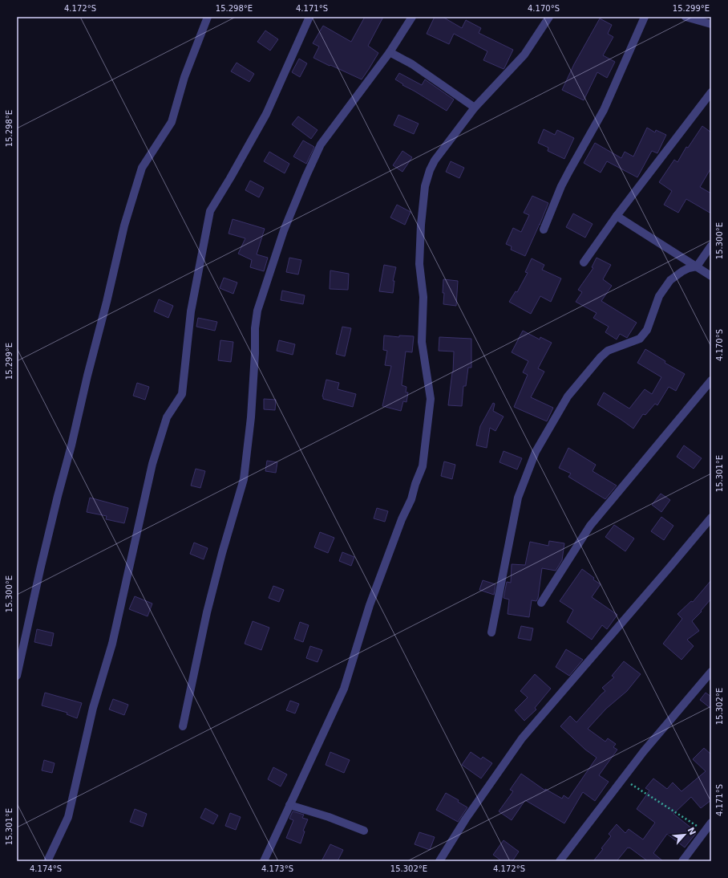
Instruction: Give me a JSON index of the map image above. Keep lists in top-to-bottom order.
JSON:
{
  "north": "top right",
  "coordinates": [
    "4.172°S",
    "15.298°E",
    "4.171°S",
    "4.170°S",
    "15.299°E",
    "15.300°E",
    "15.301°E",
    "15.302°E",
    "4.174°S",
    "4.173°S"
  ]
}
